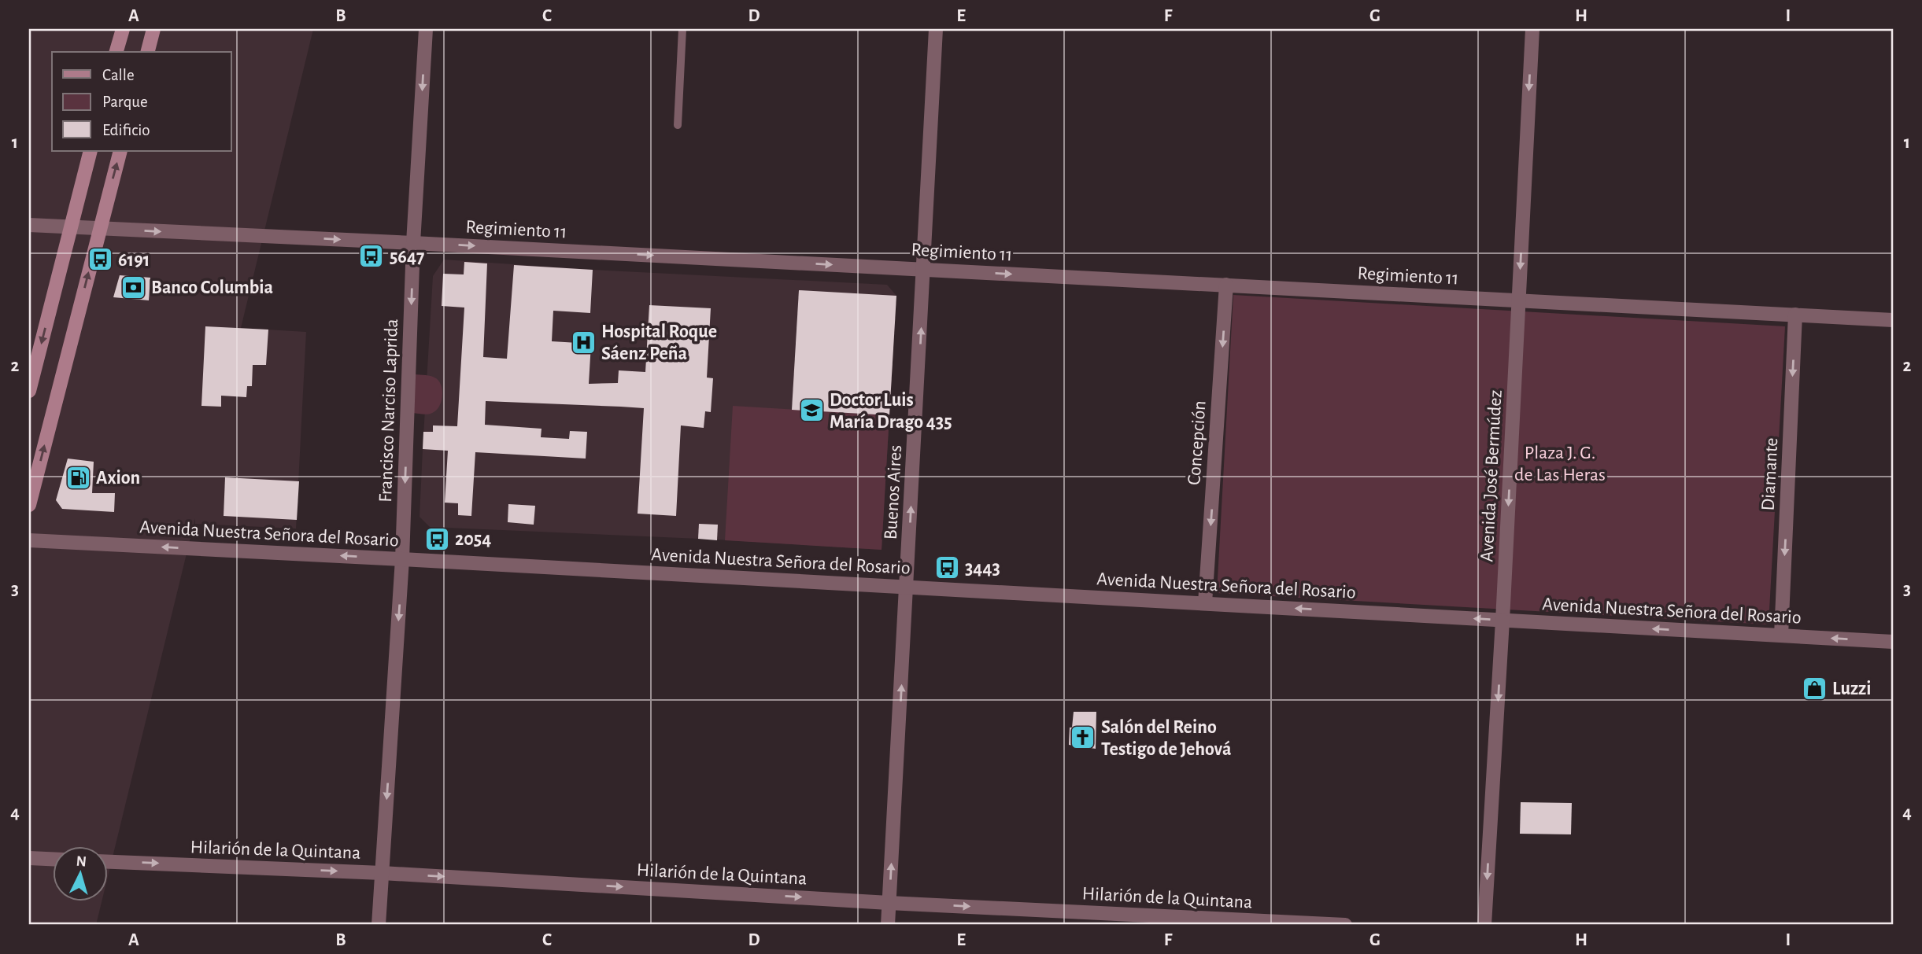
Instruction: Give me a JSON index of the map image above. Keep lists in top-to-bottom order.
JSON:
{
  "streets": {
    "street": [
      "Regimiento 11",
      "Francisco Narciso Laprida",
      "Concepción",
      "Diamante",
      "Avenida José Bermúdez",
      "Buenos Aires",
      "Avenida Nuestra Señora del Rosario",
      "Hilarión de la Quintana"
    ]
  },
  "crossings": [
    ["Regimiento 11", "Francisco Narciso Laprida"],
    ["Regimiento 11", "Concepción"],
    ["Regimiento 11", "Diamante"],
    ["Regimiento 11", "Avenida José Bermúdez"],
    ["Regimiento 11", "Buenos Aires"],
    ["Francisco Narciso Laprida", "Avenida Nuestra Señora del Rosario"],
    ["Francisco Narciso Laprida", "Hilarión de la Quintana"],
    ["Concepción", "Avenida Nuestra Señora del Rosario"],
    ["Diamante", "Avenida Nuestra Señora del Rosario"],
    ["Avenida José Bermúdez", "Avenida Nuestra Señora del Rosario"],
    ["Buenos Aires", "Avenida Nuestra Señora del Rosario"],
    ["Buenos Aires", "Hilarión de la Quintana"]
  ],
  "one_way": [
    "Regimiento 11",
    "Francisco Narciso Laprida",
    "Concepción",
    "Diamante",
    "Avenida José Bermúdez",
    "Buenos Aires",
    "Avenida Nuestra Señora del Rosario",
    "Hilarión de la Quintana"
  ],
  "parks": ["Plaza J. G. de Las Heras"],
  "places": {
    "bus stop": [
      "5647",
      "6191",
      "2054",
      "3443"
    ],
    "bank": ["Banco Columbia"],
    "hospital": ["Hospital Roque Sáenz Peña"],
    "school or university": ["Doctor Luis María Drago 435"],
    "fuel station": ["Axion"],
    "shop": ["Luzzi"],
    "church": ["Salón del Reino Testigo de Jehová"]
  },
  "legend": ["Calle", "Parque", "Edificio"],
  "north": "top",
  "grid": {
    "columns": [
      "A",
      "B",
      "C",
      "D",
      "E",
      "F",
      "G",
      "H",
      "I"
    ],
    "rows": [
      "1",
      "2",
      "3",
      "4"
    ]
  }
}
